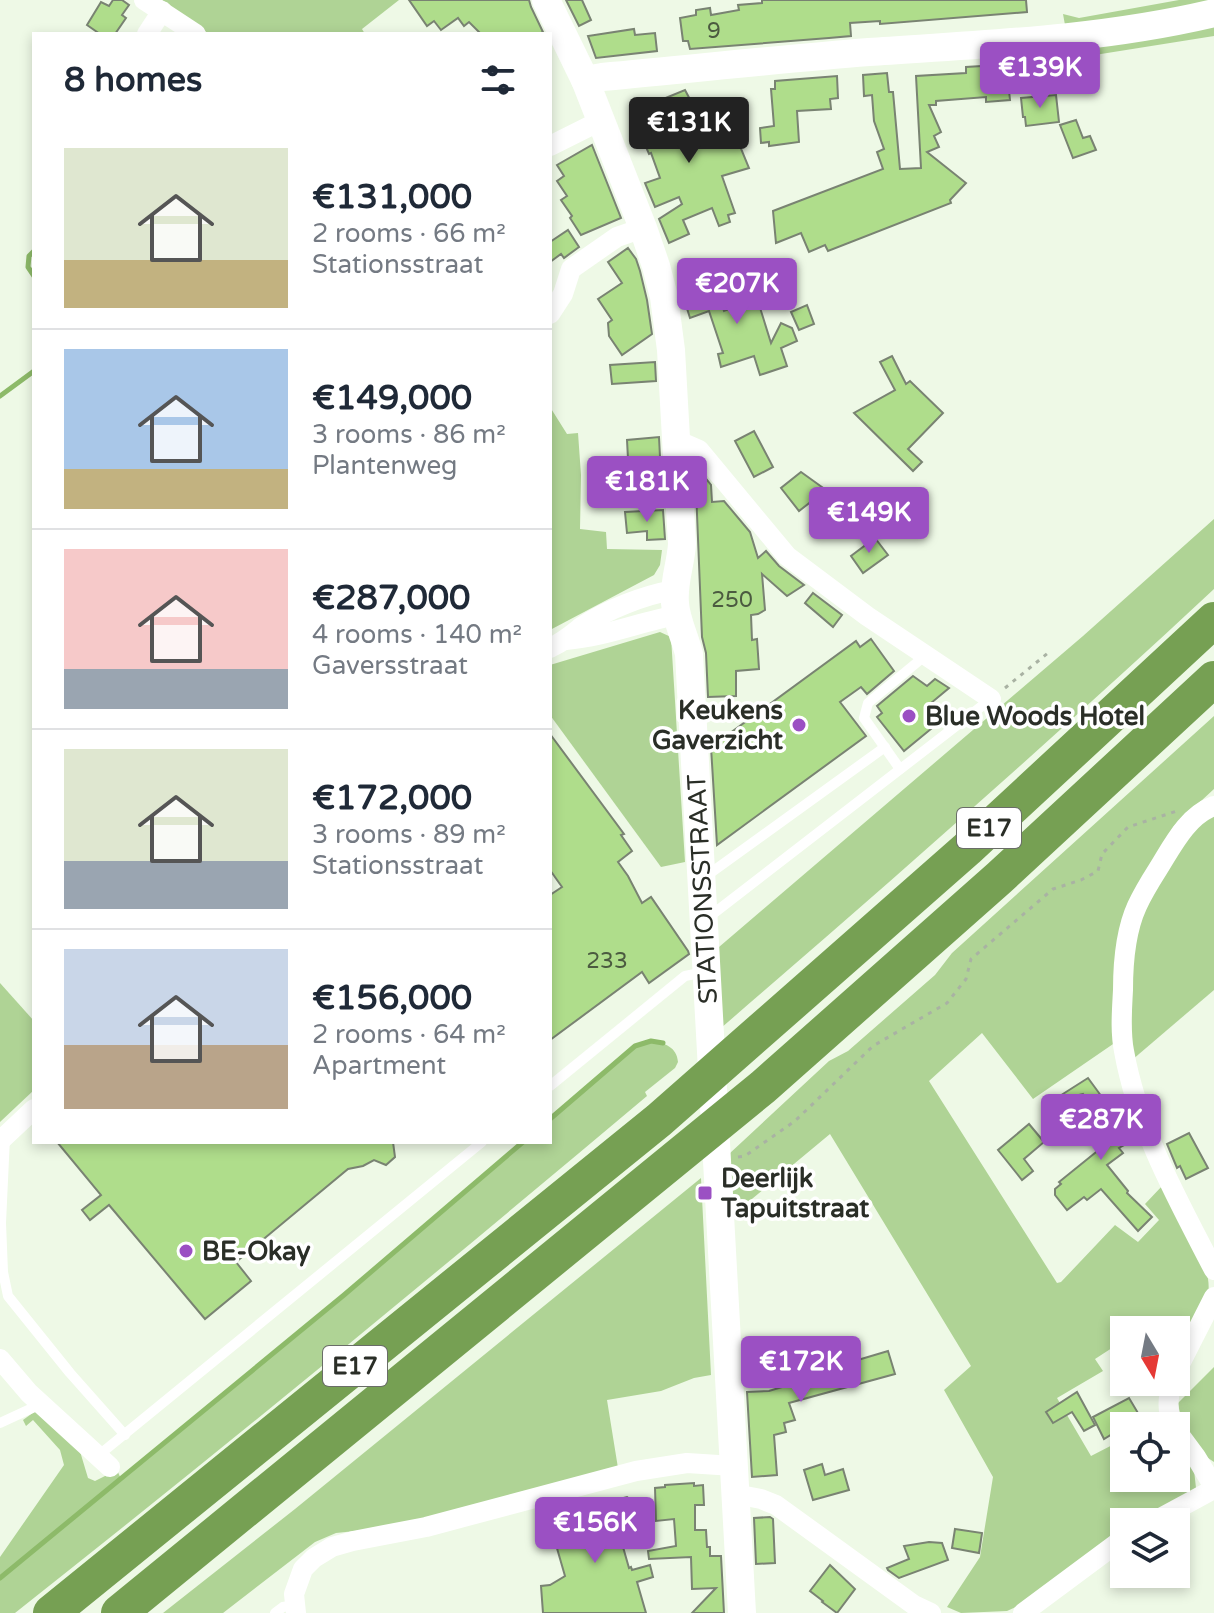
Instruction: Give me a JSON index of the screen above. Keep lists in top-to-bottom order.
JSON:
{
  "streets": {
    "highway": ["E17"],
    "street": ["STATIONSSTRAAT"]
  },
  "places": {
    "other": ["Blue Woods Hotel", "Keukens Gaverzicht", "BE-Okay"],
    "transit": ["Deerlijk Tapuitstraat"]
  },
  "house_numbers": ["9", "250", "233"],
  "north": "bottom",
  "page": {
    "heading": "8 homes",
    "price": [
      "€139K",
      "€131K",
      "€207K",
      "€181K",
      "€149K",
      "€287K",
      "€172K",
      "€156K"
    ],
    "list": [
      {
        "name": "€131,000",
        "note": "2 rooms · 66 m² · Stationsstraat"
      },
      {
        "name": "€149,000",
        "note": "3 rooms · 86 m² · Plantenweg"
      },
      {
        "name": "€287,000",
        "note": "4 rooms · 140 m² · Gaversstraat"
      },
      {
        "name": "€172,000",
        "note": "3 rooms · 89 m² · Stationsstraat"
      },
      {
        "name": "€156,000",
        "note": "2 rooms · 64 m² · Apartment"
      }
    ]
  }
}
